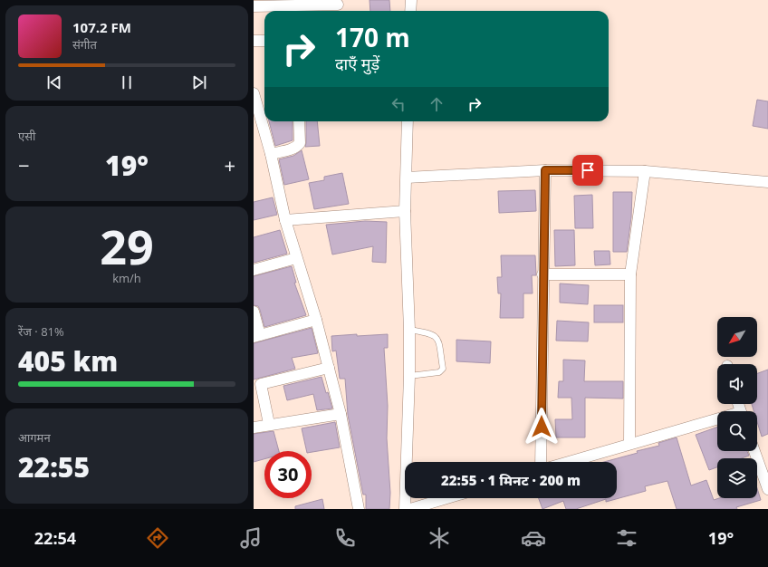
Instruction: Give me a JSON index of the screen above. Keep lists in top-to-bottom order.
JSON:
{
  "north": "bottom left",
  "page": {
    "turn": ["170 m", "दाएँ मुड़ें"],
    "song": ["107.2 FM", "संगीत"],
    "tile": [
      "एसी",
      ["29", "km/h"],
      ["रेंज · 81%", "405 km"],
      ["आगमन", "22:55"]
    ],
    "heat": ["−", "19°", "+"],
    "limit": "30",
    "trip": "22:55 · 1 मिनट · 200 m",
    "tabs": ["22:54", "19°"]
  }
}
